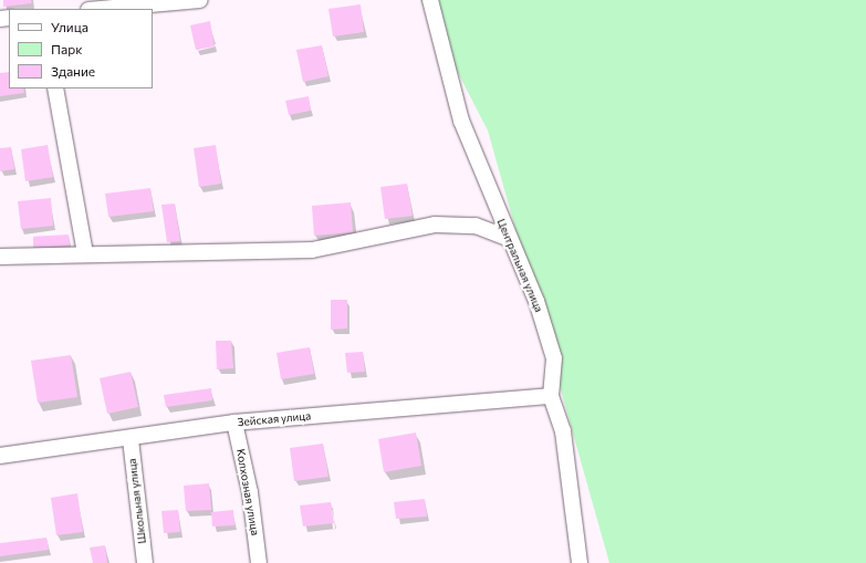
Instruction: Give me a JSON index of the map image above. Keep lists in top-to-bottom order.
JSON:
{
  "streets": {
    "street": [
      "Центральная улица",
      "Зейская улица",
      "Колхозная улица",
      "Школьная улица"
    ]
  },
  "crossings": [
    ["Центральная улица", "Зейская улица"],
    ["Зейская улица", "Колхозная улица"],
    ["Зейская улица", "Школьная улица"]
  ],
  "legend": ["Улица", "Парк", "Здание"]
}
